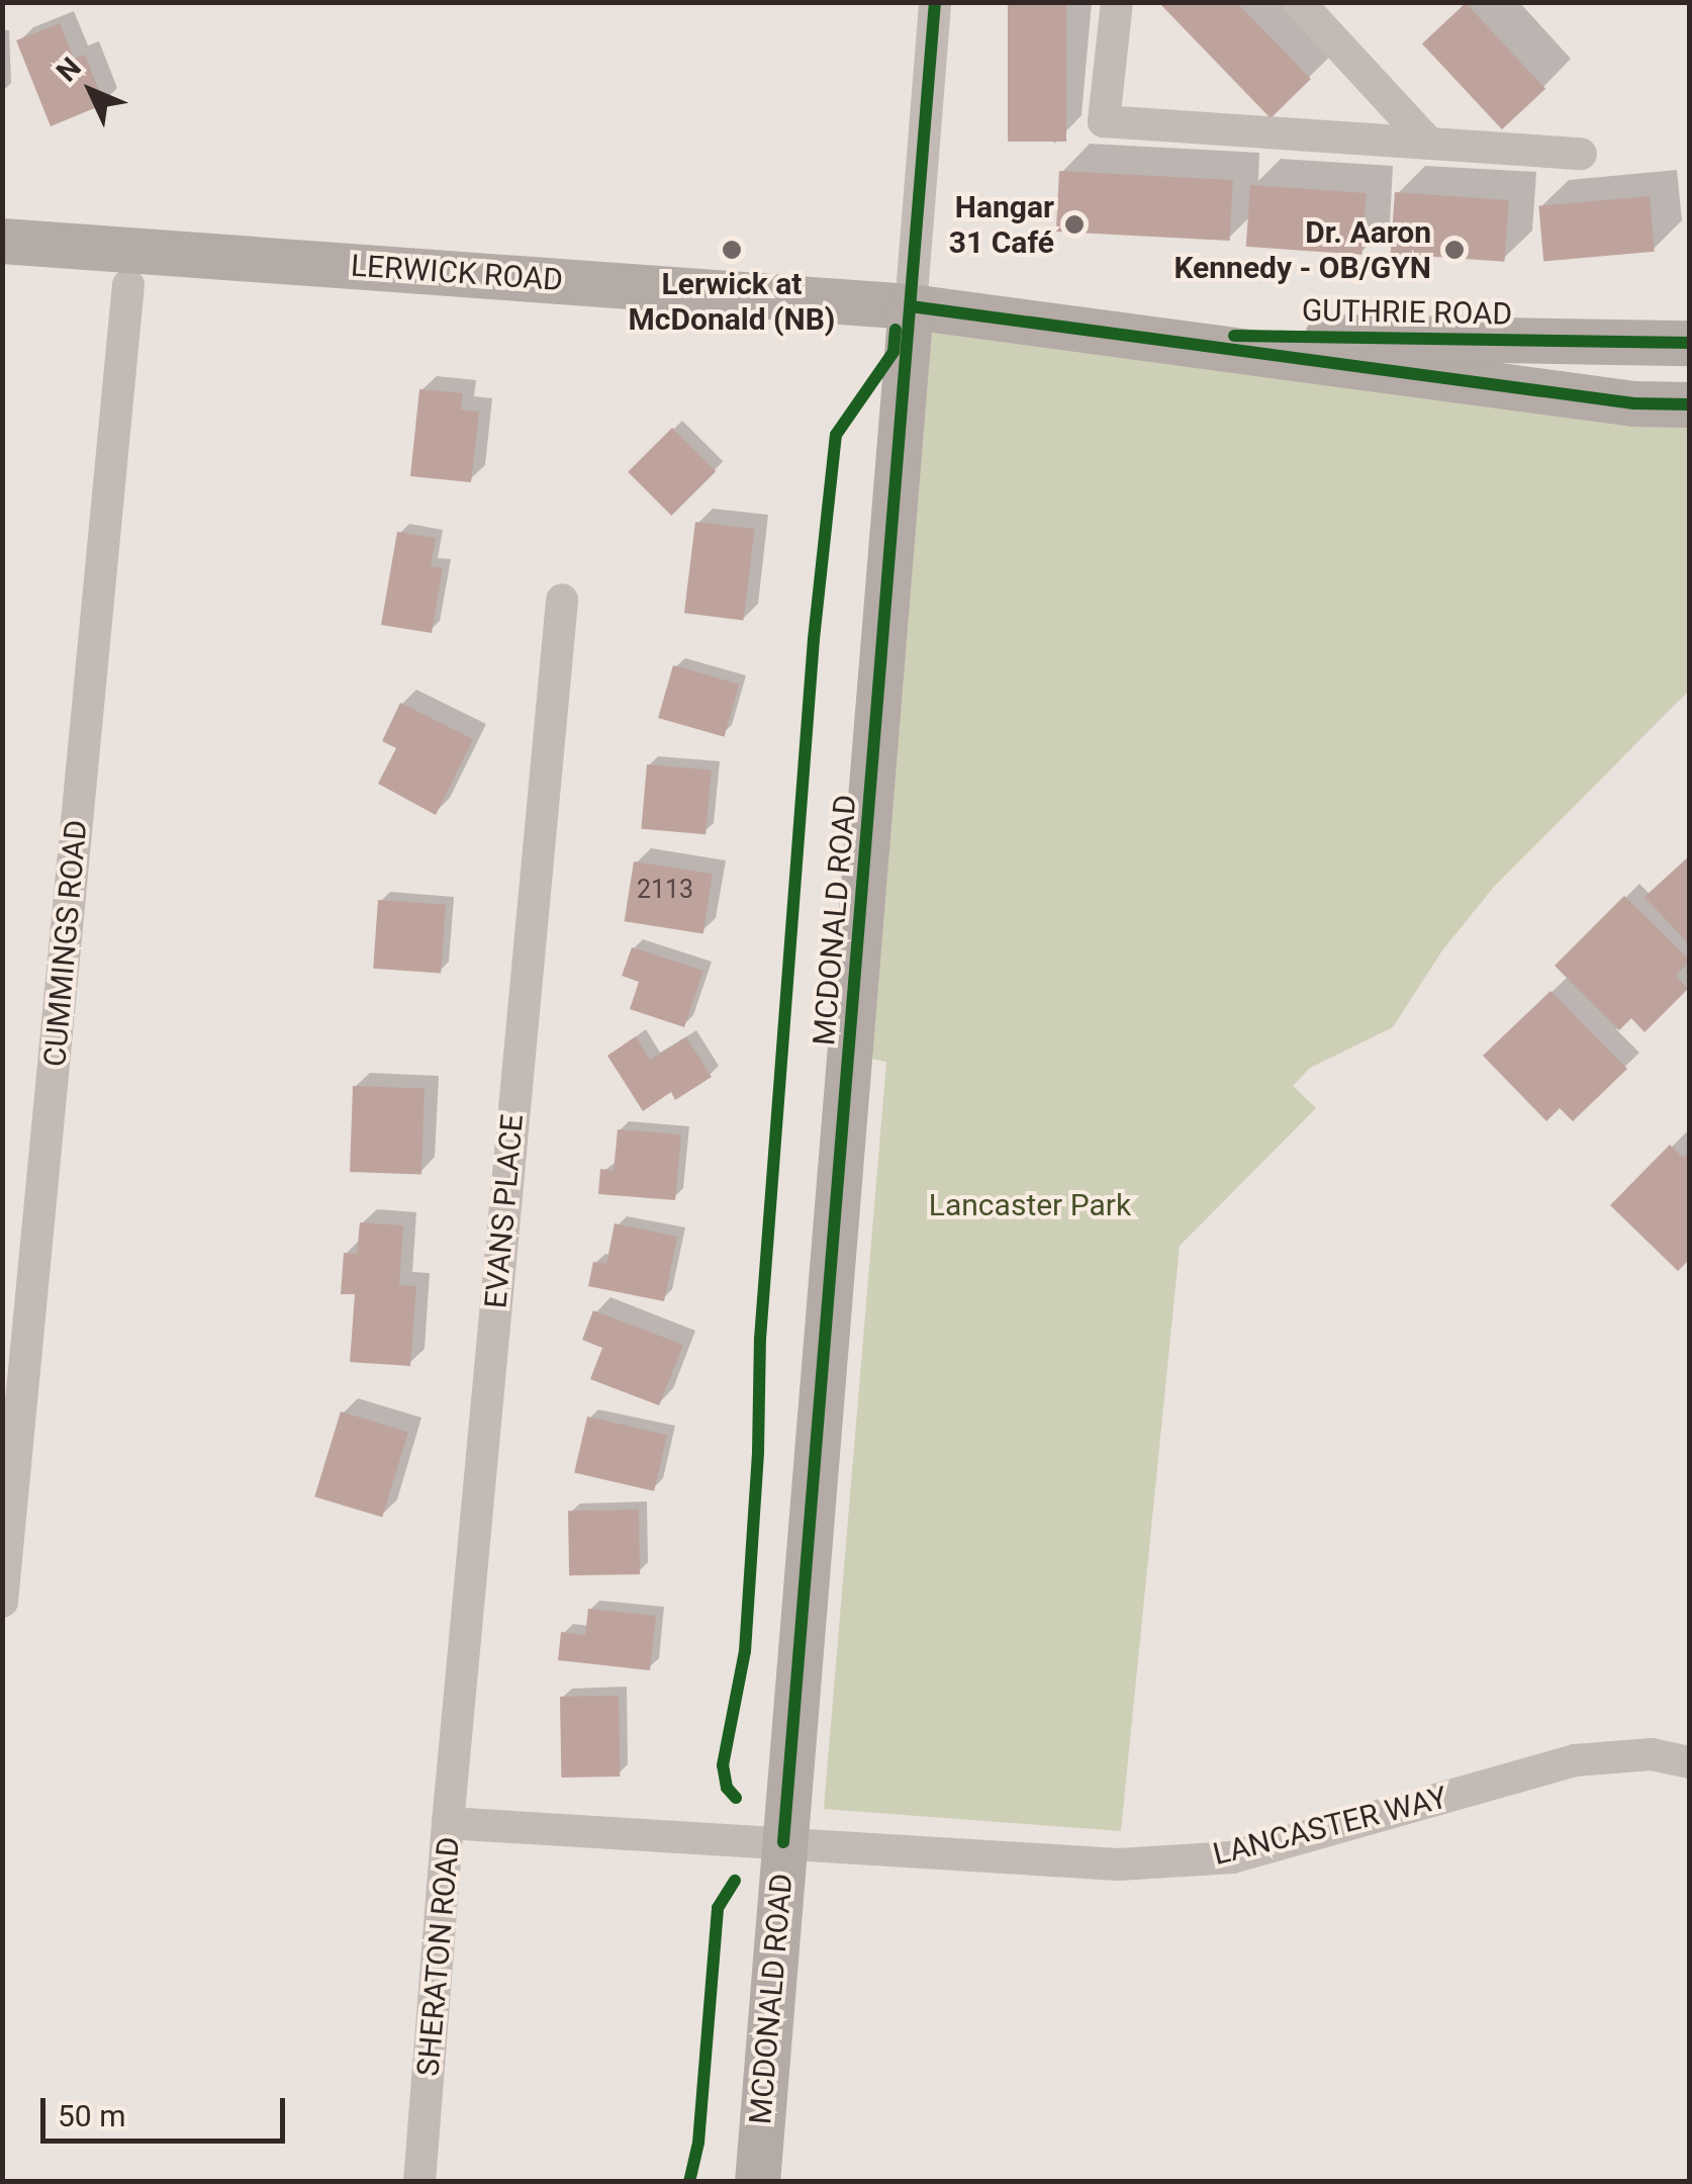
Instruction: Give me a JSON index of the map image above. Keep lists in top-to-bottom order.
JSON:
{
  "streets": {
    "main road": ["LERWICK ROAD", "GUTHRIE ROAD", "MCDONALD ROAD"],
    "street": [
      "CUMMINGS ROAD",
      "EVANS PLACE",
      "LANCASTER WAY",
      "SHERATON ROAD"
    ]
  },
  "crossings": [
    ["LERWICK ROAD", "GUTHRIE ROAD"],
    ["LERWICK ROAD", "MCDONALD ROAD"],
    ["GUTHRIE ROAD", "MCDONALD ROAD"],
    ["MCDONALD ROAD", "LANCASTER WAY"],
    ["MCDONALD ROAD", "SHERATON ROAD"],
    ["EVANS PLACE", "SHERATON ROAD"],
    ["LANCASTER WAY", "SHERATON ROAD"]
  ],
  "parks": ["Lancaster Park"],
  "places": ["Hangar 31 Café", "Lerwick at McDonald (NB)", "Dr. Aaron Kennedy - OB/GYN"],
  "house_numbers": ["2113"],
  "scale_bar": "50 m",
  "north": "top left"
}
